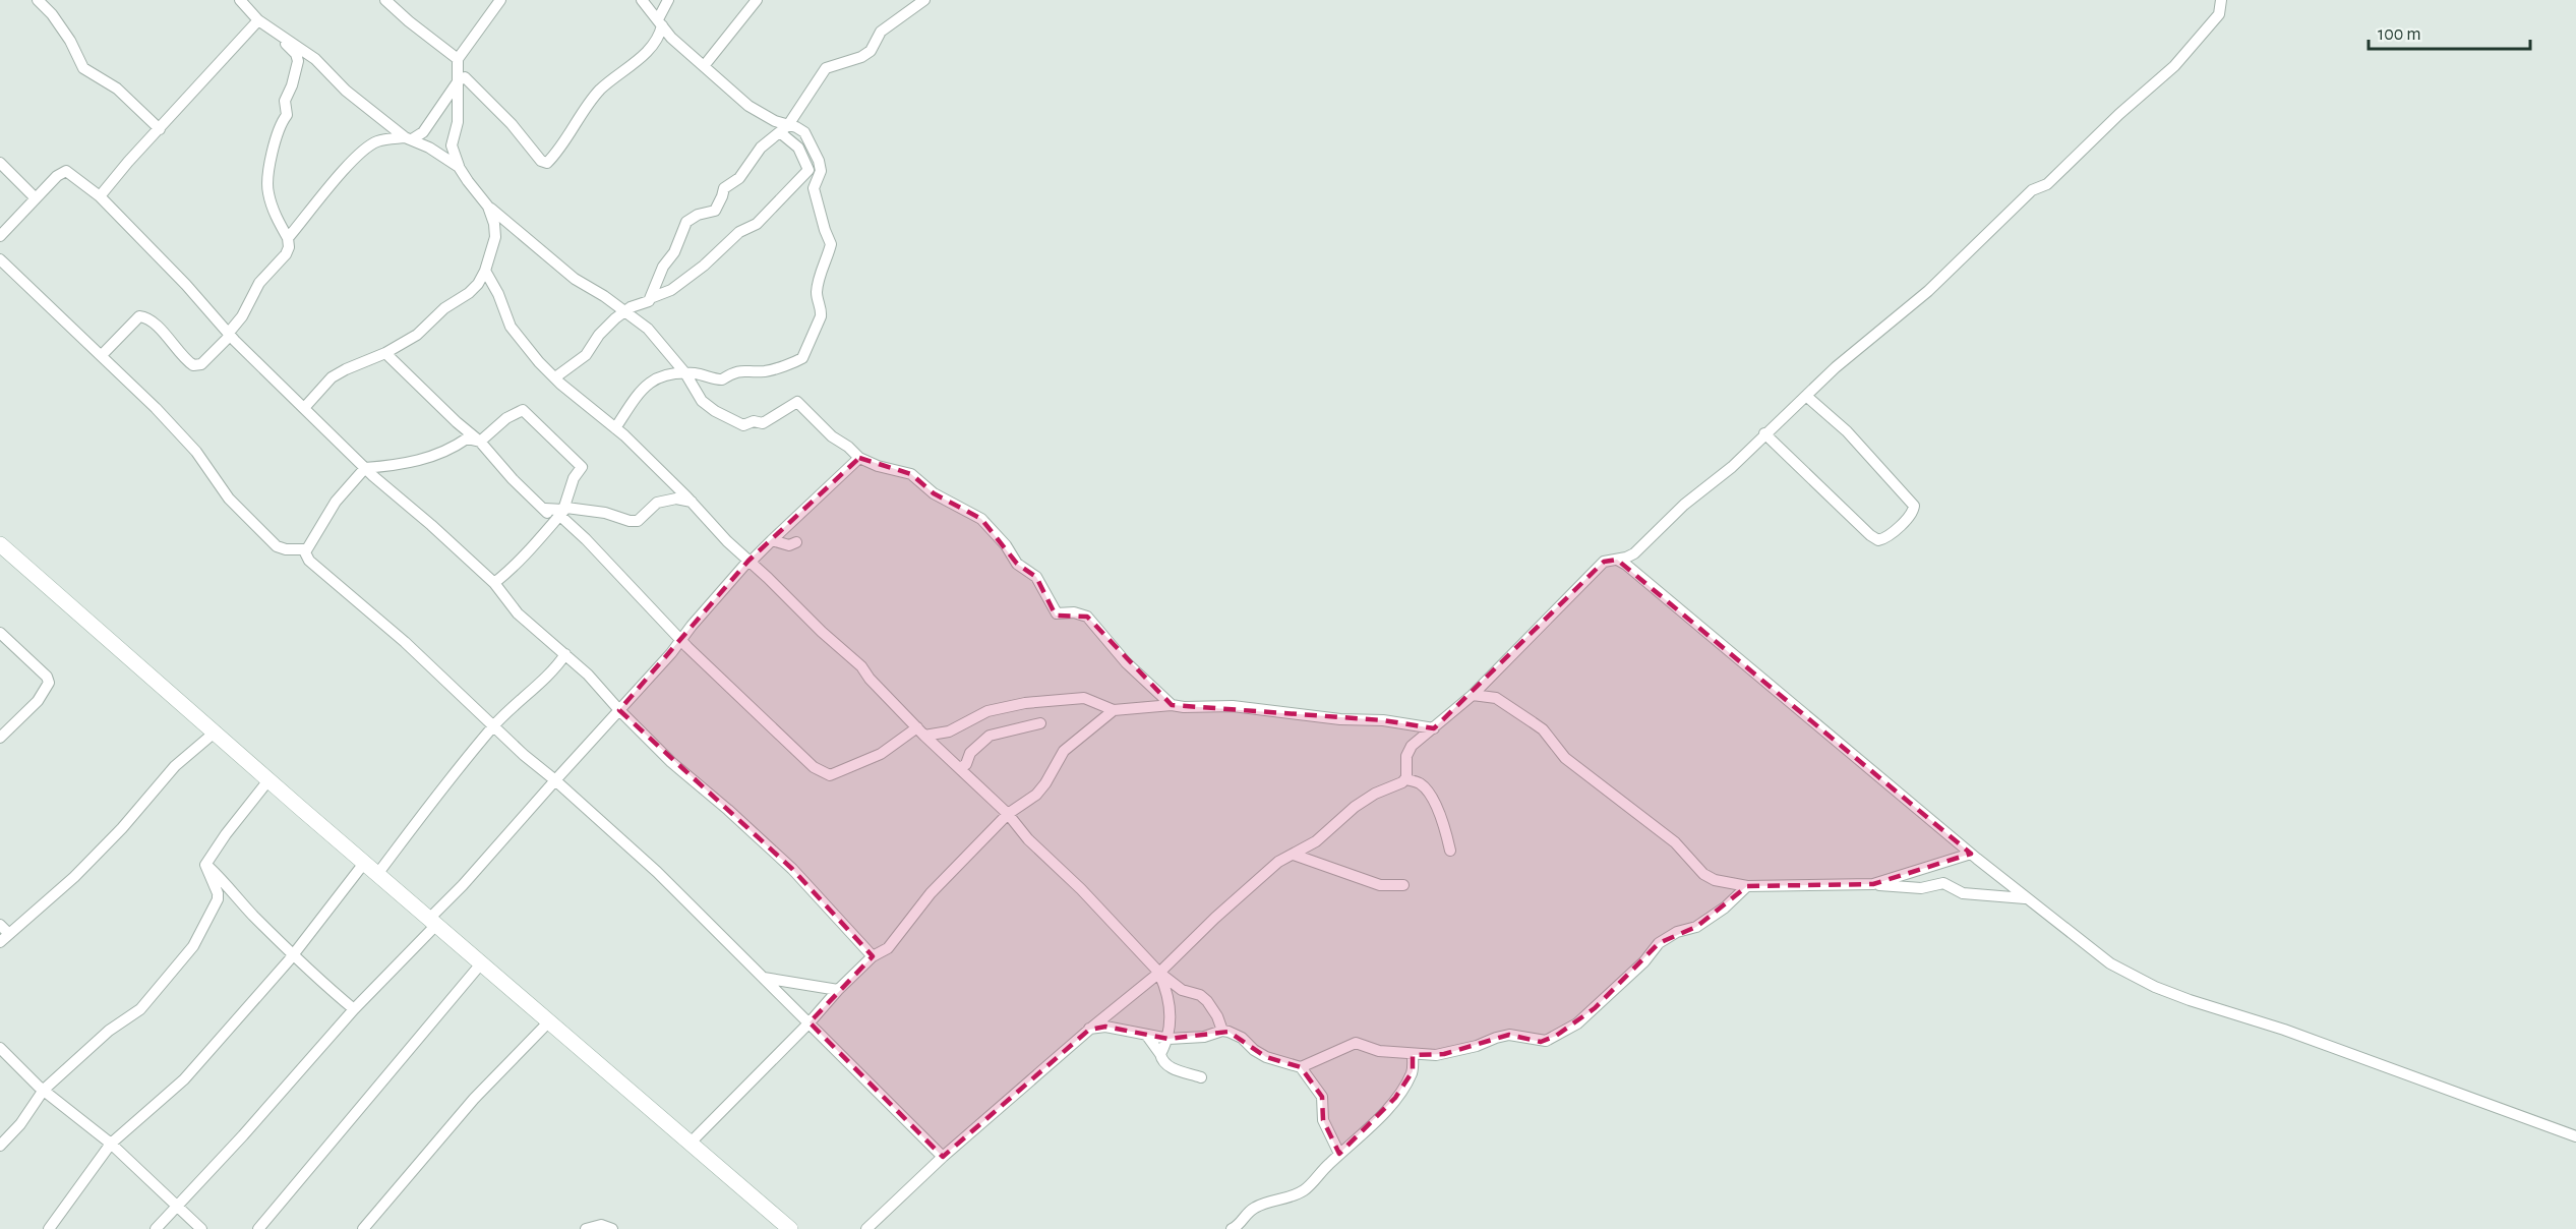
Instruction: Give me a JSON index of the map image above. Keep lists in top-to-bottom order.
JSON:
{
  "scale_bar": "100 m"
}
